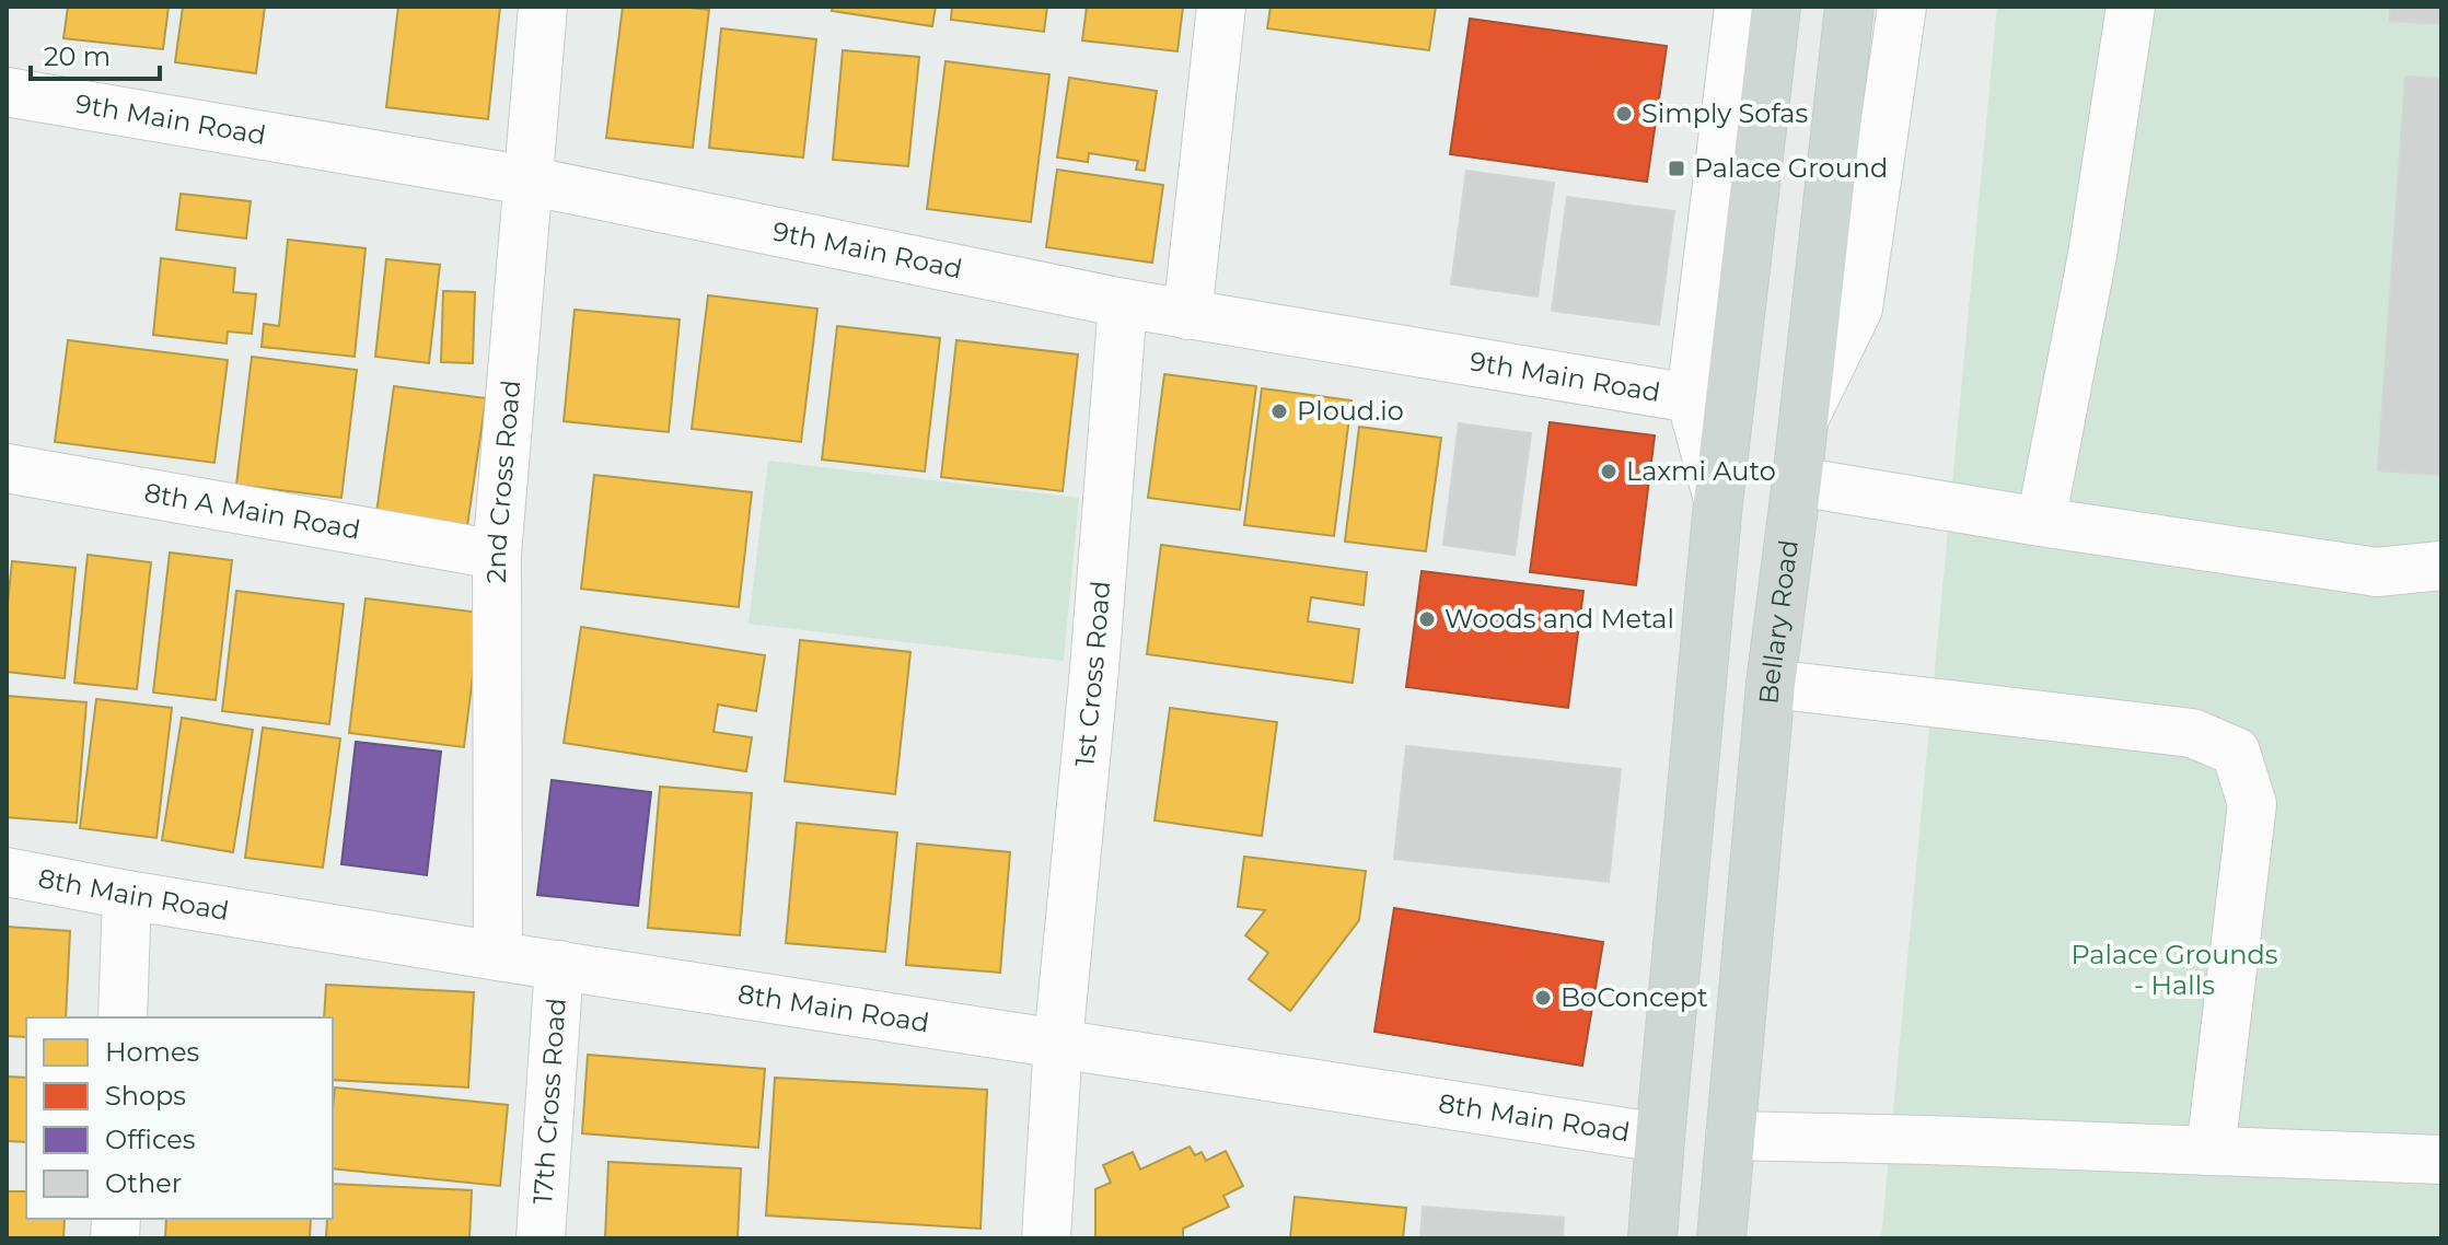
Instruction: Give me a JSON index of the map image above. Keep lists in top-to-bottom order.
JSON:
{
  "streets": {
    "main road": ["Bellary Road"],
    "street": [
      "9th Main Road",
      "2nd Cross Road",
      "8th A Main Road",
      "1st Cross Road",
      "8th Main Road",
      "17th Cross Road"
    ]
  },
  "crossings": [
    ["9th Main Road", "2nd Cross Road"],
    ["9th Main Road", "1st Cross Road"],
    ["2nd Cross Road", "8th A Main Road"],
    ["2nd Cross Road", "8th Main Road"],
    ["1st Cross Road", "8th Main Road"],
    ["8th Main Road", "17th Cross Road"]
  ],
  "parks": ["Palace Grounds - Halls"],
  "places": {
    "other": [
      "Simply Sofas",
      "Ploud.io",
      "Laxmi Auto",
      "Woods and Metal",
      "BoConcept"
    ],
    "transit": ["Palace Ground"]
  },
  "legend": [
    "Homes",
    "Shops",
    "Offices",
    "Other"
  ],
  "scale_bar": "20 m"
}
